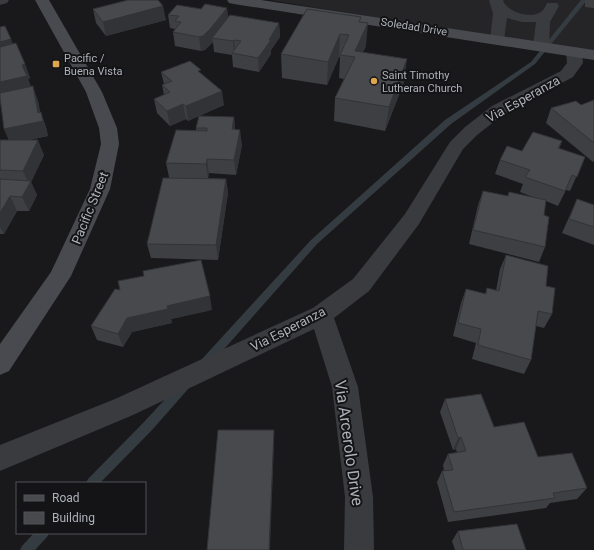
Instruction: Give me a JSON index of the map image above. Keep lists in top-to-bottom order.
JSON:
{
  "streets": {
    "main road": ["Soledad Drive", "Pacific Street"],
    "street": ["Via Esperanza", "Via Arcerolo Drive"]
  },
  "crossings": [
    ["Soledad Drive", "Via Esperanza"],
    ["Via Esperanza", "Via Arcerolo Drive"]
  ],
  "places": {
    "transit": ["Pacific / Buena Vista"],
    "other": ["Saint Timothy Lutheran Church"]
  },
  "legend": ["Road", "Building"]
}
